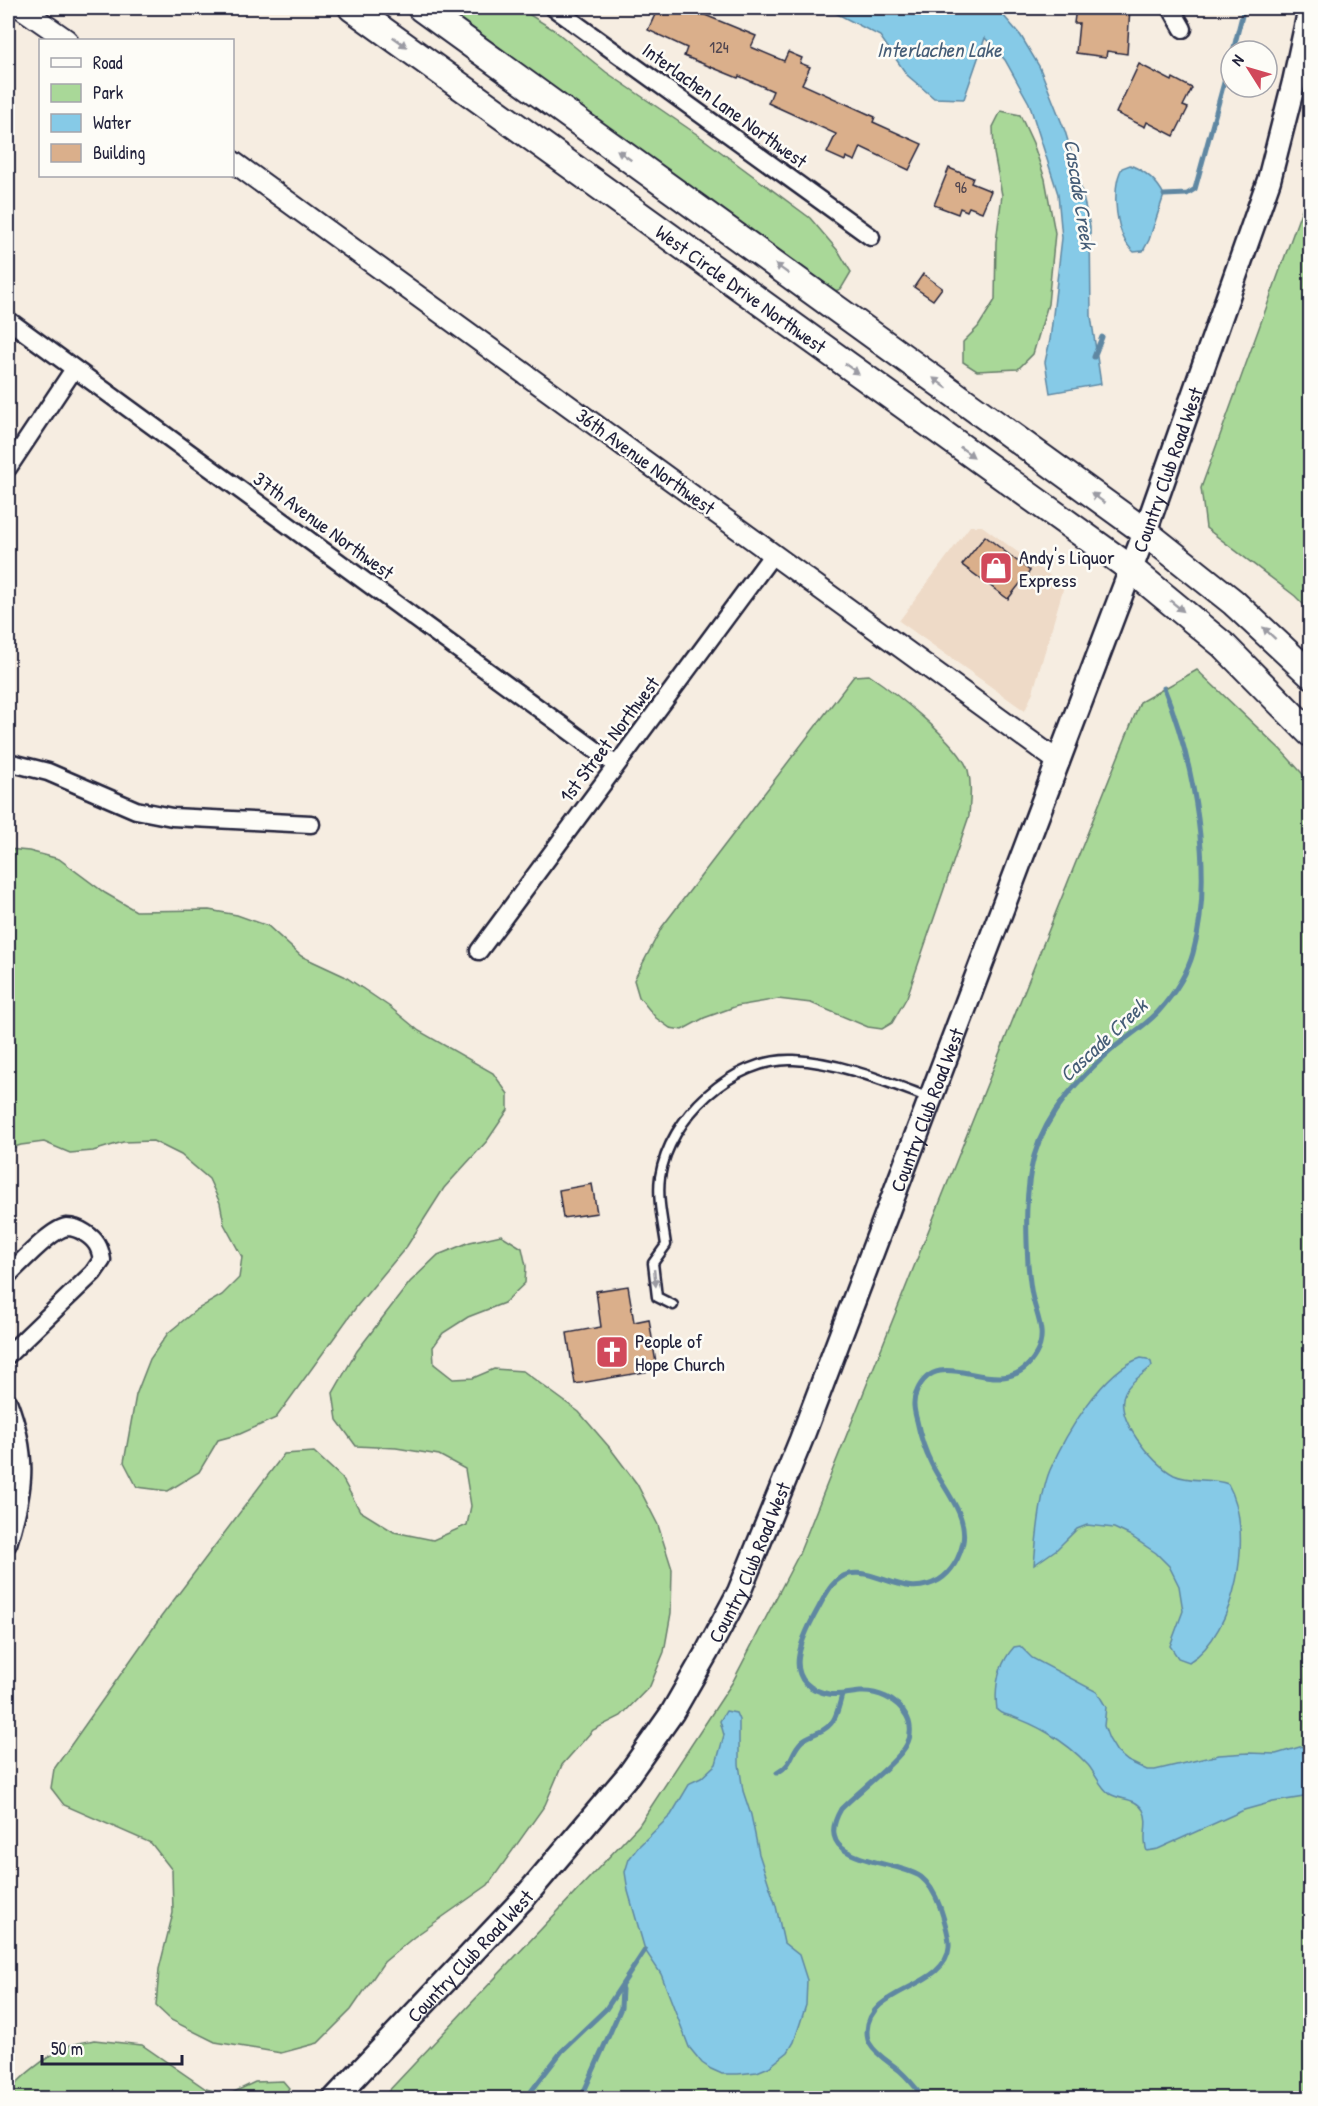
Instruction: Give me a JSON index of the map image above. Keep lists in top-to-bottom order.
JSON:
{
  "streets": {
    "main road": ["West Circle Drive Northwest", "Country Club Road West"],
    "street": [
      "Interlachen Lane Northwest",
      "36th Avenue Northwest",
      "37th Avenue Northwest",
      "1st Street Northwest"
    ]
  },
  "crossings": [
    ["West Circle Drive Northwest", "Country Club Road West"],
    ["36th Avenue Northwest", "Country Club Road West"],
    ["36th Avenue Northwest", "1st Street Northwest"],
    ["37th Avenue Northwest", "1st Street Northwest"]
  ],
  "water": ["Interlachen Lake", "Cascade Creek"],
  "places": {
    "shop": ["Andy's Liquor Express"],
    "church": ["People of Hope Church"]
  },
  "house_numbers": ["124", "96"],
  "legend": [
    "Road",
    "Park",
    "Water",
    "Building"
  ],
  "scale_bar": "50 m",
  "north": "top left"
}
